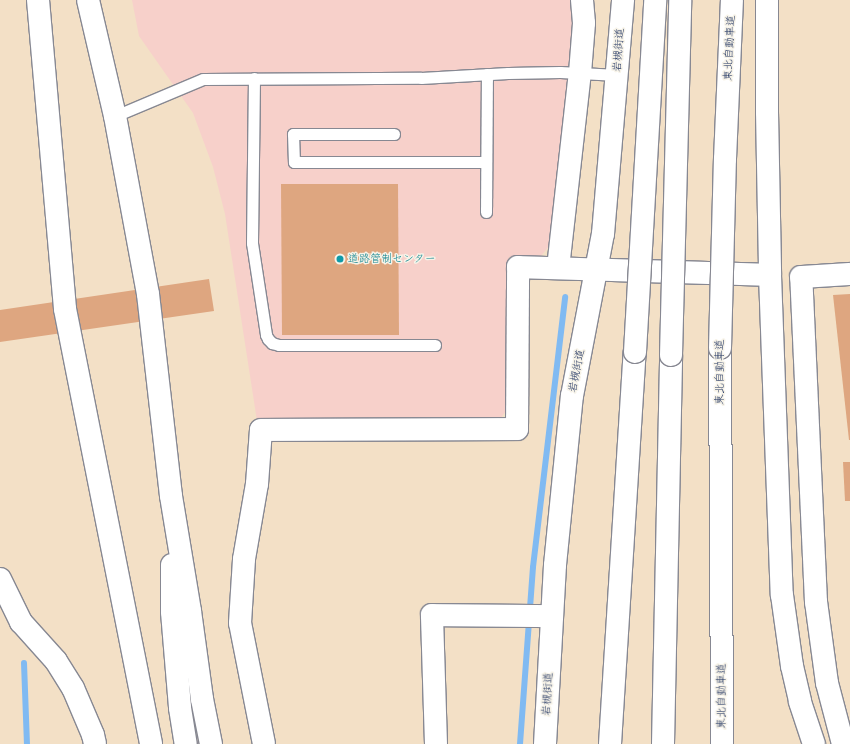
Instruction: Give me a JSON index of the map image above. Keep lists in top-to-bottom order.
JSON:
{
  "streets": {
    "main road": ["東北自動車道", "岩槻街道"]
  },
  "places": ["道路管制センター"]
}
